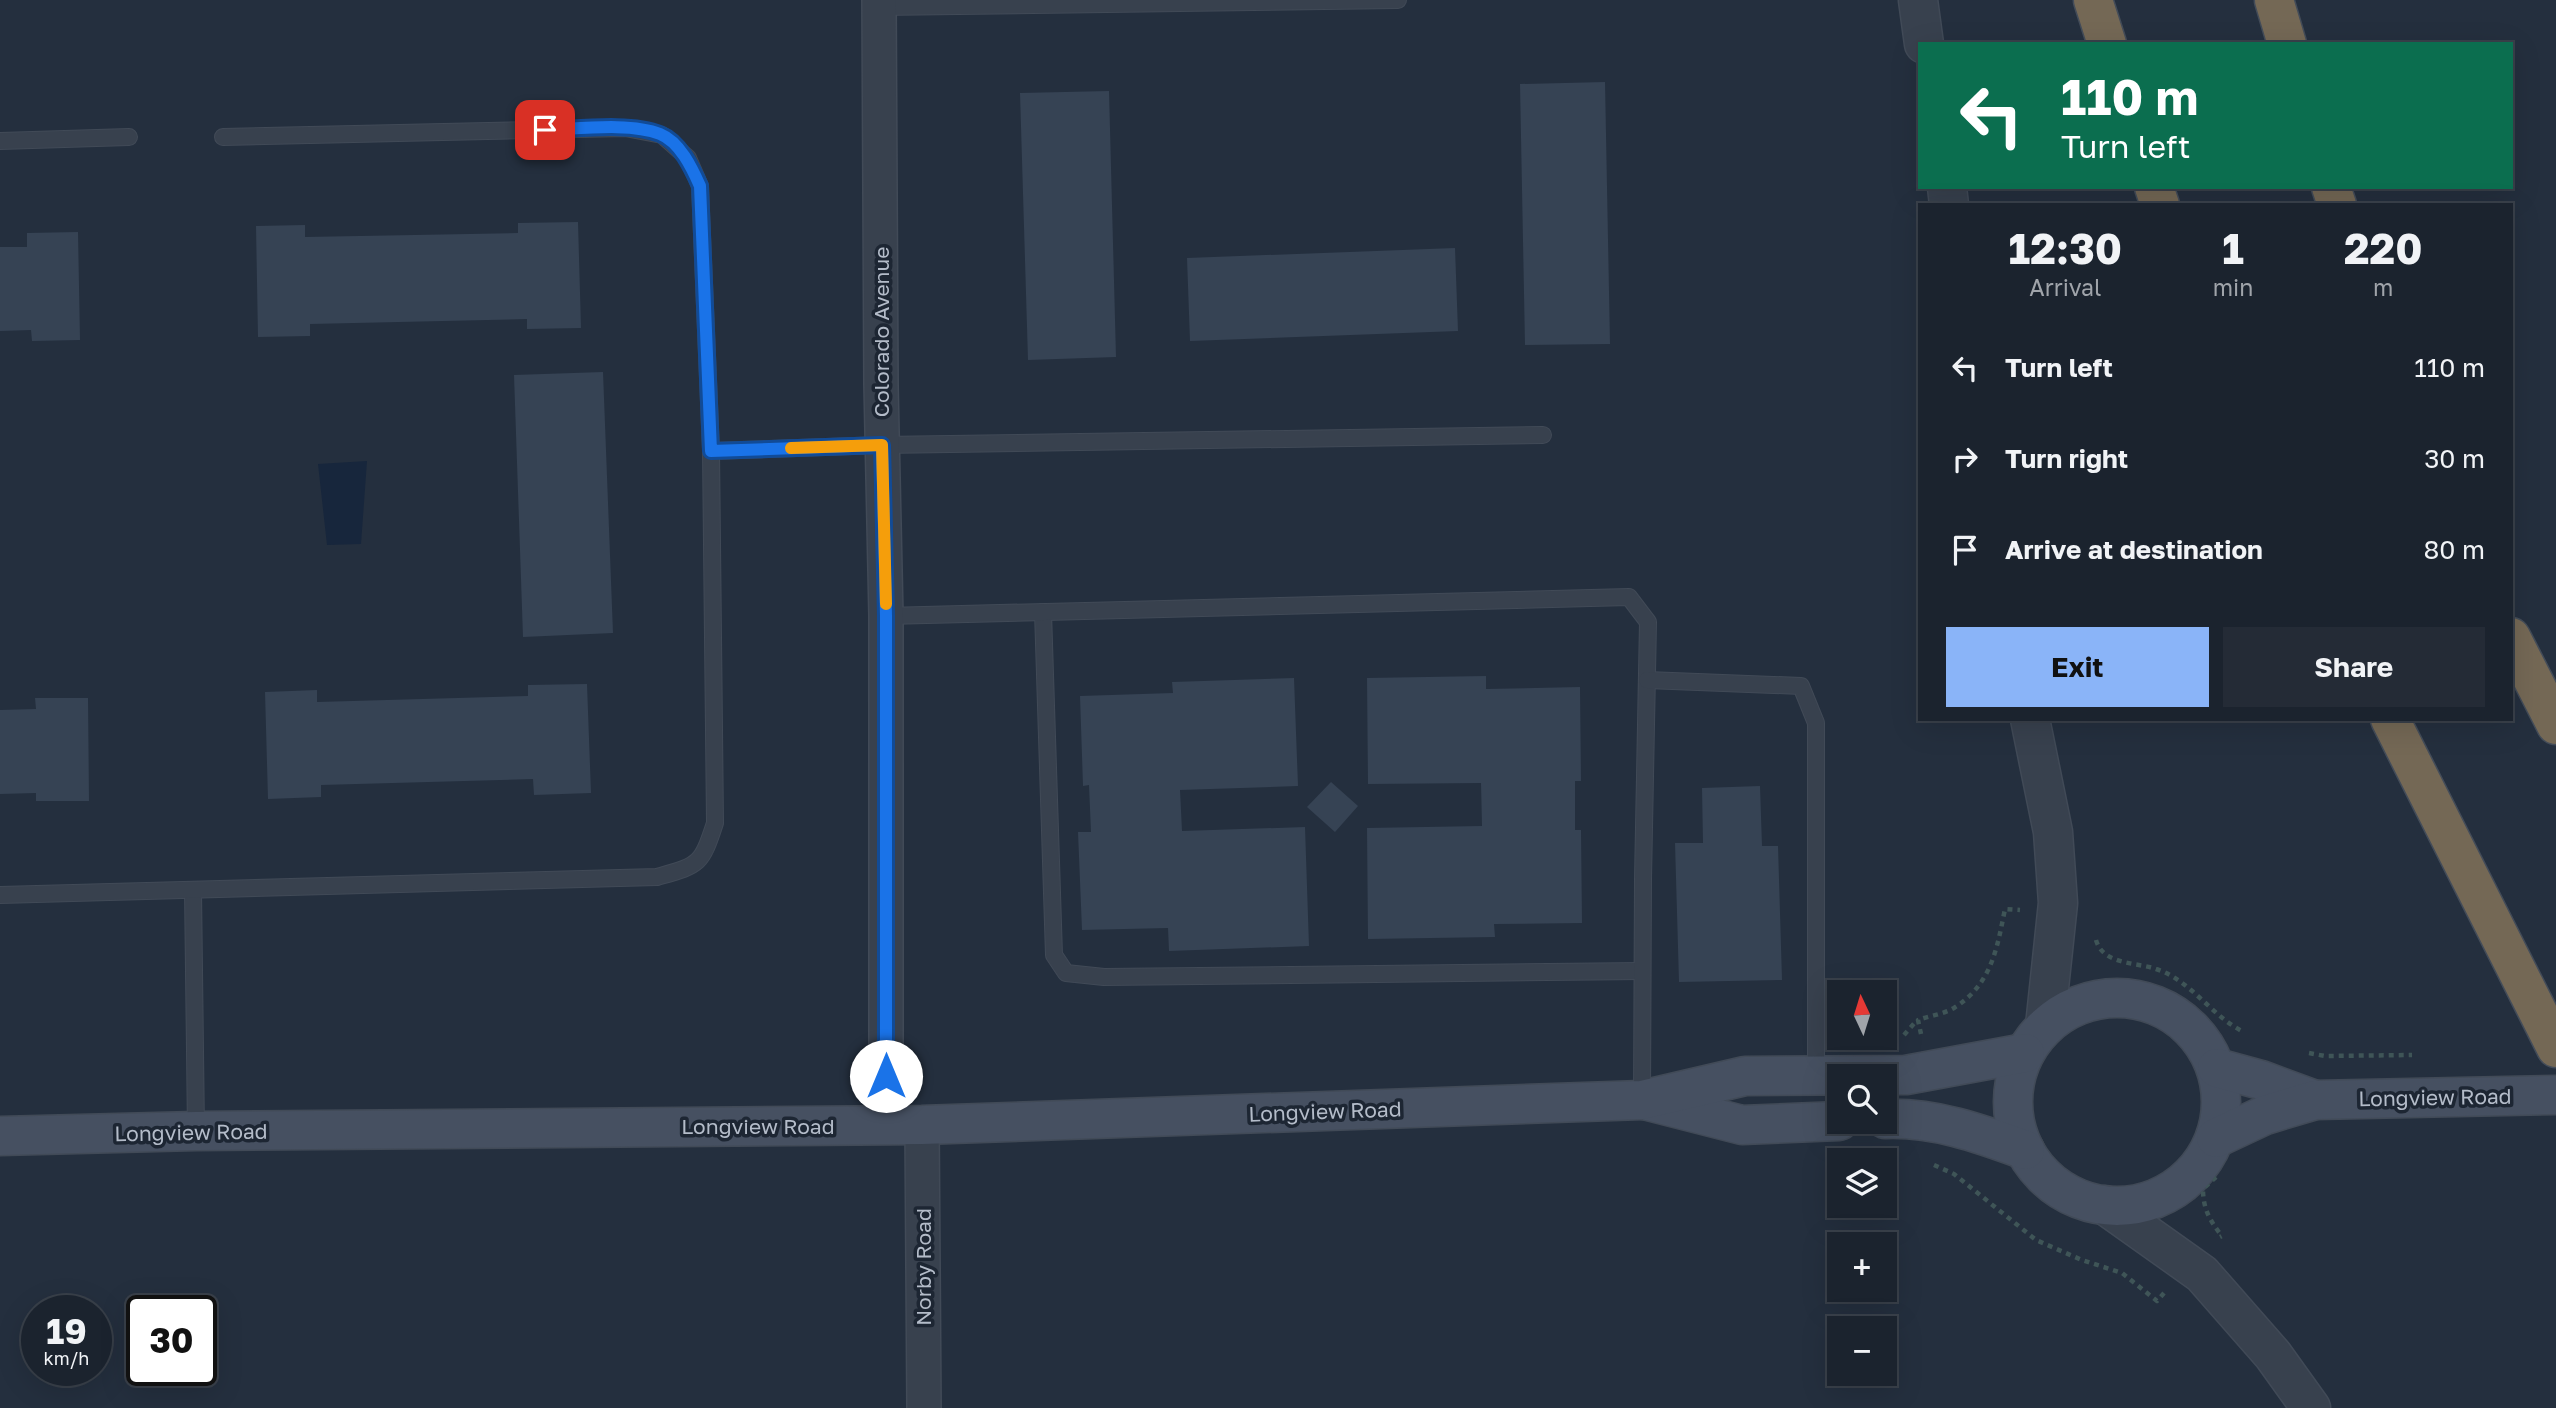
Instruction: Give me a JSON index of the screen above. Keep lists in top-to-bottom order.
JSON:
{
  "streets": {
    "main road": ["Longview Road"],
    "street": ["Colorado Avenue", "Norby Road"]
  },
  "crossings": [
    ["Colorado Avenue", "Longview Road"],
    ["Colorado Avenue", "Norby Road"],
    ["Longview Road", "Norby Road"]
  ],
  "north": "top",
  "page": {
    "turn": ["110 m", "Turn left"],
    "eta": [
      "12:30",
      "Arrival",
      "1",
      "min",
      "220",
      "m"
    ],
    "list": [
      {
        "name": "Turn left",
        "value": "110 m"
      },
      {
        "name": "Turn right",
        "value": "30 m"
      },
      {
        "name": "Arrive at destination",
        "value": "80 m"
      }
    ],
    "buttons": ["Exit", "Share"],
    "map_buttons": ["+", "−"],
    "speed": "19 km/h",
    "limit": "30"
  }
}
